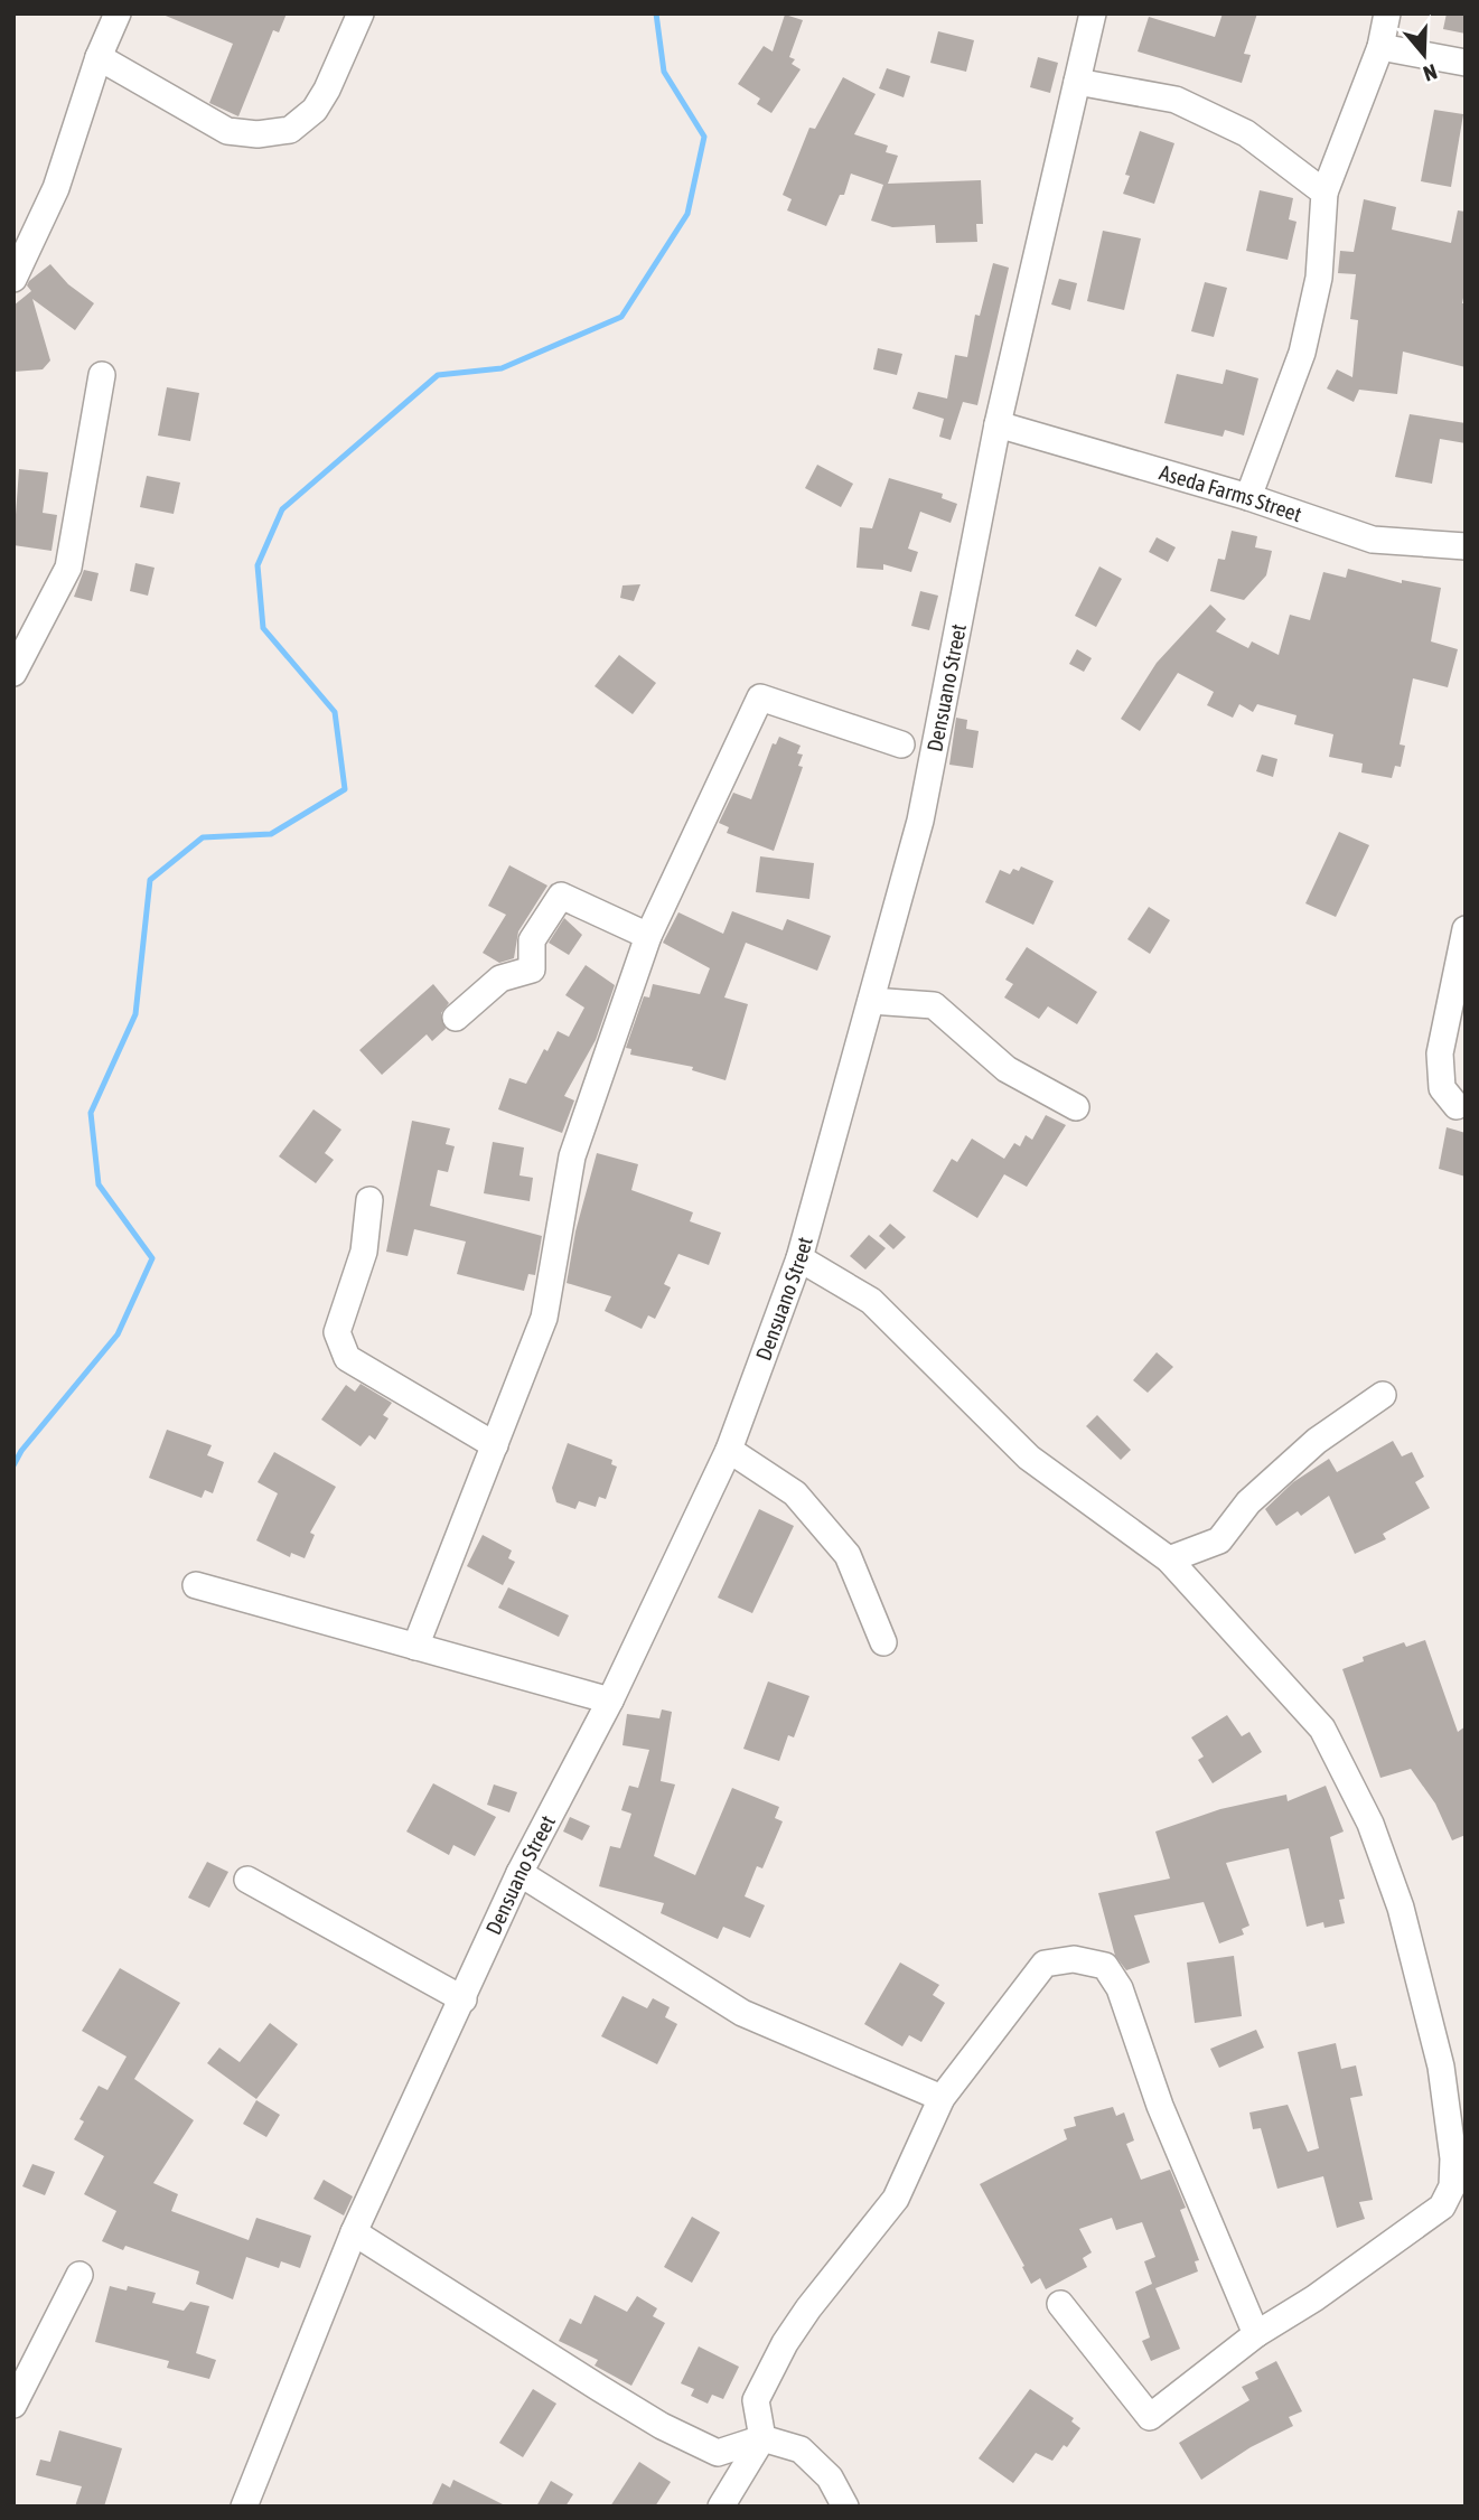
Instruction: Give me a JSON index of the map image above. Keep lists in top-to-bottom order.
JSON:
{
  "streets": {
    "street": ["Aseda Farms Street", "Densuano Street"]
  },
  "crossings": [
    ["Aseda Farms Street", "Densuano Street"]
  ],
  "north": "bottom"
}
